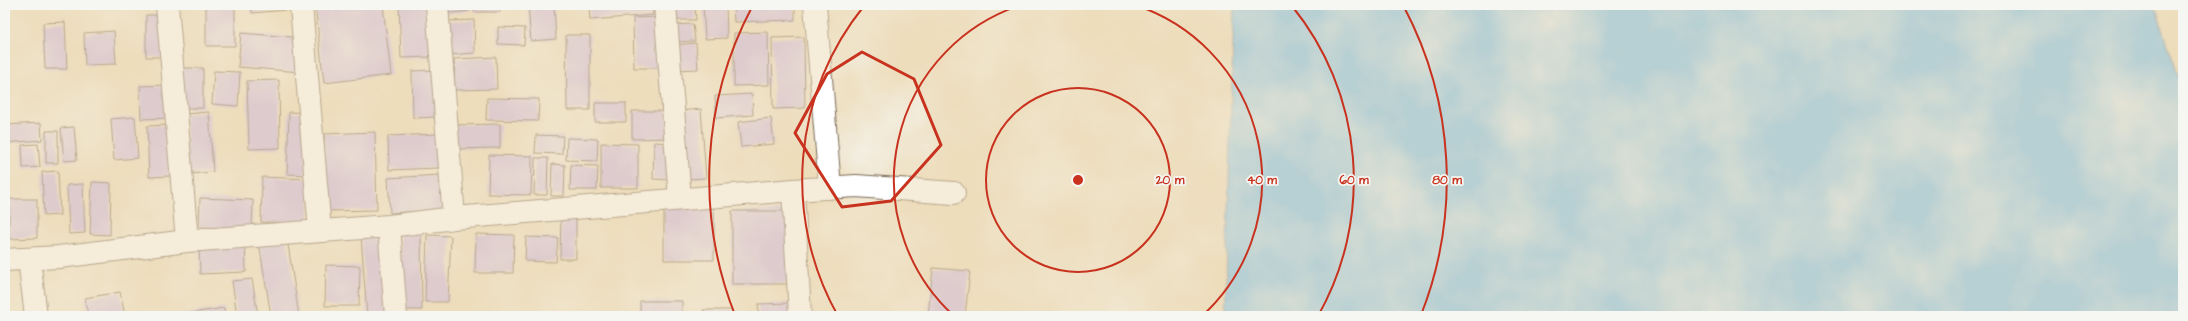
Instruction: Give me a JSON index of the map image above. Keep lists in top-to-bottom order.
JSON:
{
  "rings": [
    "20 m",
    "40 m",
    "60 m",
    "80 m"
  ]
}
